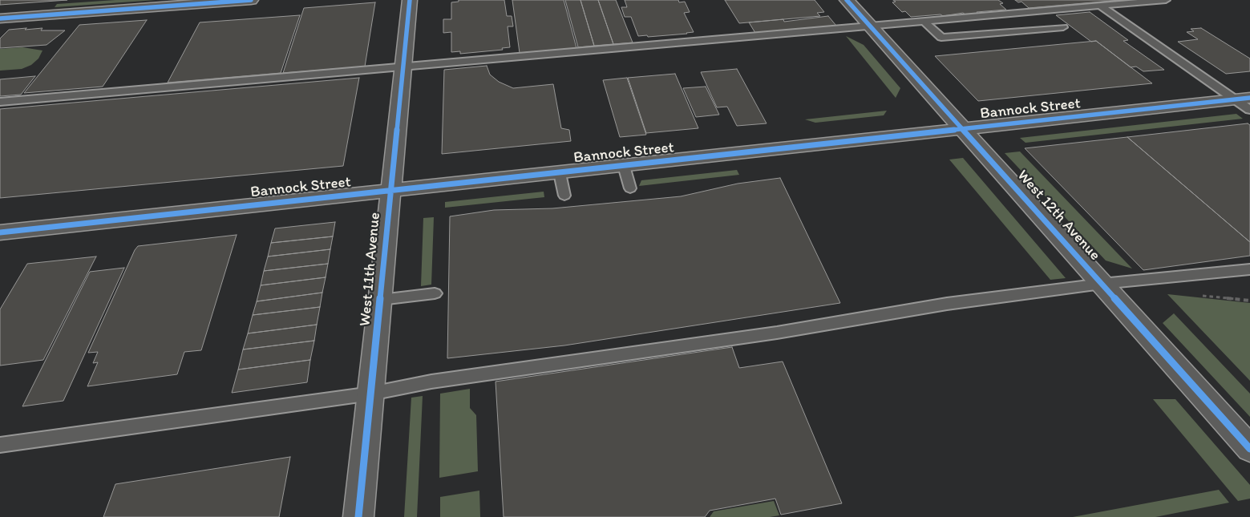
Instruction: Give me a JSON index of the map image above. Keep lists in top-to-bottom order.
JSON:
{
  "streets": {
    "street": ["Bannock Street", "West 12th Avenue", "West 11th Avenue"]
  },
  "crossings": [
    ["Bannock Street", "West 12th Avenue"],
    ["Bannock Street", "West 11th Avenue"]
  ]
}
